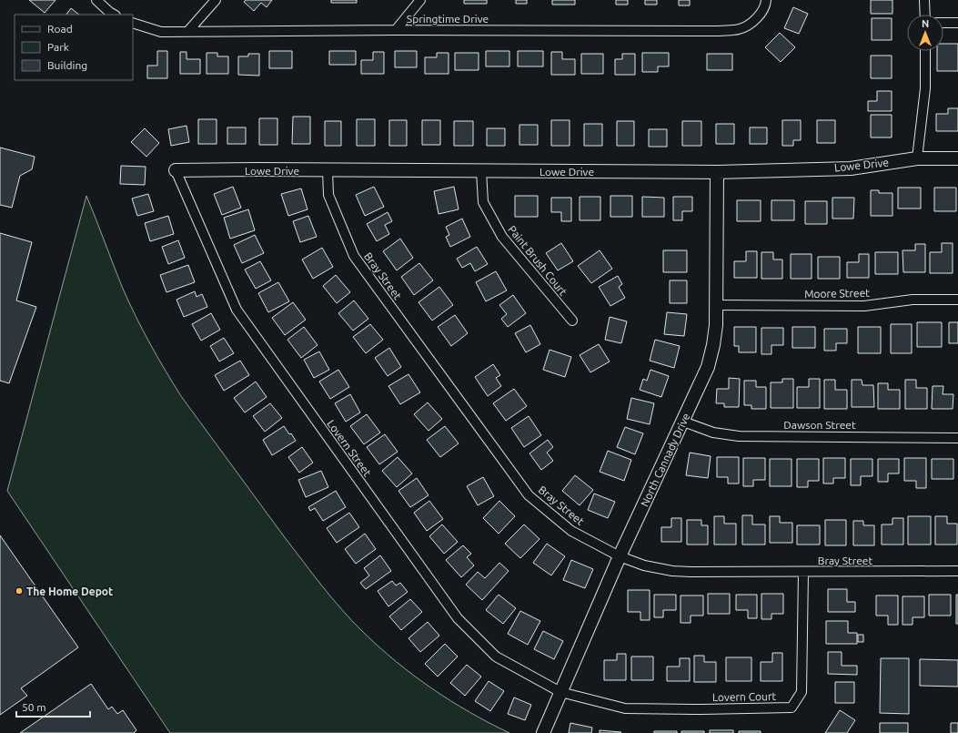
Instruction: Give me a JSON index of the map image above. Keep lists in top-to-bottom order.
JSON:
{
  "streets": {
    "street": [
      "Springtime Drive",
      "Lowe Drive",
      "Paint Brush Court",
      "Bray Street",
      "Moore Street",
      "Dawson Street",
      "Lovern Street",
      "North Cannady Drive",
      "Lovern Court"
    ]
  },
  "crossings": [
    ["Lowe Drive", "Paint Brush Court"],
    ["Lowe Drive", "Bray Street"],
    ["Lowe Drive", "Lovern Street"],
    ["Lowe Drive", "North Cannady Drive"],
    ["Bray Street", "North Cannady Drive"],
    ["Bray Street", "Lovern Court"],
    ["Moore Street", "North Cannady Drive"],
    ["Dawson Street", "North Cannady Drive"],
    ["Lovern Street", "North Cannady Drive"],
    ["Lovern Street", "Lovern Court"],
    ["North Cannady Drive", "Lovern Court"]
  ],
  "places": ["The Home Depot"],
  "legend": ["Road", "Park", "Building"],
  "scale_bar": "50 m",
  "north": "top"
}
